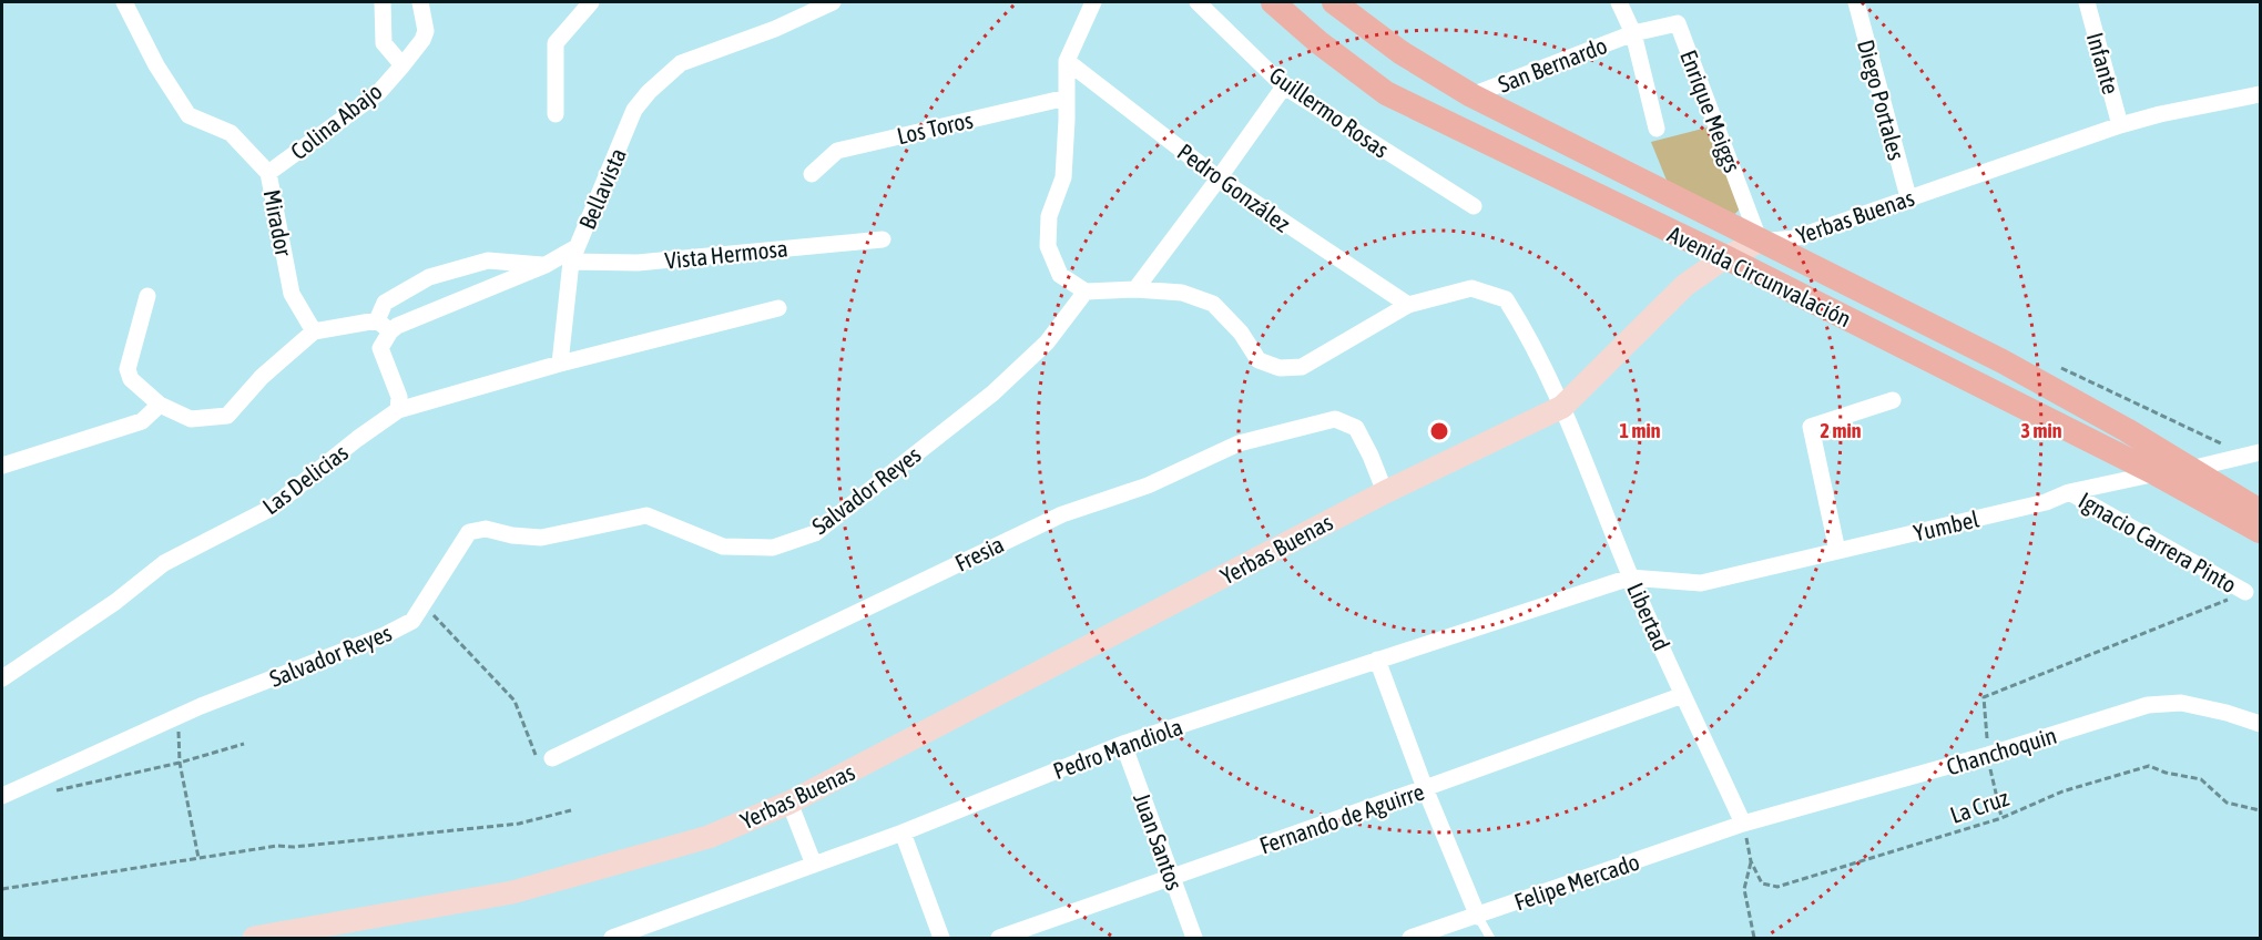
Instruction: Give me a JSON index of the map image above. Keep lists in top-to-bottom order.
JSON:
{
  "streets": {
    "main road": ["Avenida Circunvalación"],
    "street": [
      "Infante",
      "San Bernardo",
      "Diego Portales",
      "Enrique Meiggs",
      "Guillermo Rosas",
      "Colina Abajo",
      "Los Toros",
      "Pedro González",
      "Bellavista",
      "Yerbas Buenas",
      "Mirador",
      "Vista Hermosa",
      "Las Delicias",
      "Salvador Reyes",
      "Yumbel",
      "Ignacio Carrera Pinto",
      "Fresia",
      "Libertad",
      "Pedro Mandiola",
      "Chanchoquin",
      "Fernando de Aguirre",
      "Juan Santos",
      "Felipe Mercado"
    ],
    "path": ["La Cruz"]
  },
  "crossings": [
    ["Infante", "Yerbas Buenas"],
    ["San Bernardo", "Enrique Meiggs"],
    ["San Bernardo", "Avenida Circunvalación"],
    ["Diego Portales", "Yerbas Buenas"],
    ["Enrique Meiggs", "Yerbas Buenas"],
    ["Enrique Meiggs", "Avenida Circunvalación"],
    ["Colina Abajo", "Mirador"],
    ["Bellavista", "Vista Hermosa"],
    ["Yerbas Buenas", "Avenida Circunvalación"],
    ["Yerbas Buenas", "Fresia"],
    ["Yerbas Buenas", "Libertad"],
    ["Avenida Circunvalación", "Yumbel"],
    ["Yumbel", "Ignacio Carrera Pinto"],
    ["Yumbel", "Libertad"],
    ["Yumbel", "Pedro Mandiola"],
    ["Libertad", "Pedro Mandiola"],
    ["Libertad", "Chanchoquin"],
    ["Libertad", "La Cruz"],
    ["Libertad", "Fernando de Aguirre"],
    ["Libertad", "Felipe Mercado"],
    ["Pedro Mandiola", "Juan Santos"],
    ["Chanchoquin", "La Cruz"],
    ["Chanchoquin", "Felipe Mercado"],
    ["La Cruz", "Felipe Mercado"],
    ["Fernando de Aguirre", "Juan Santos"]
  ],
  "rings": ["1 min", "2 min", "3 min"]
}
